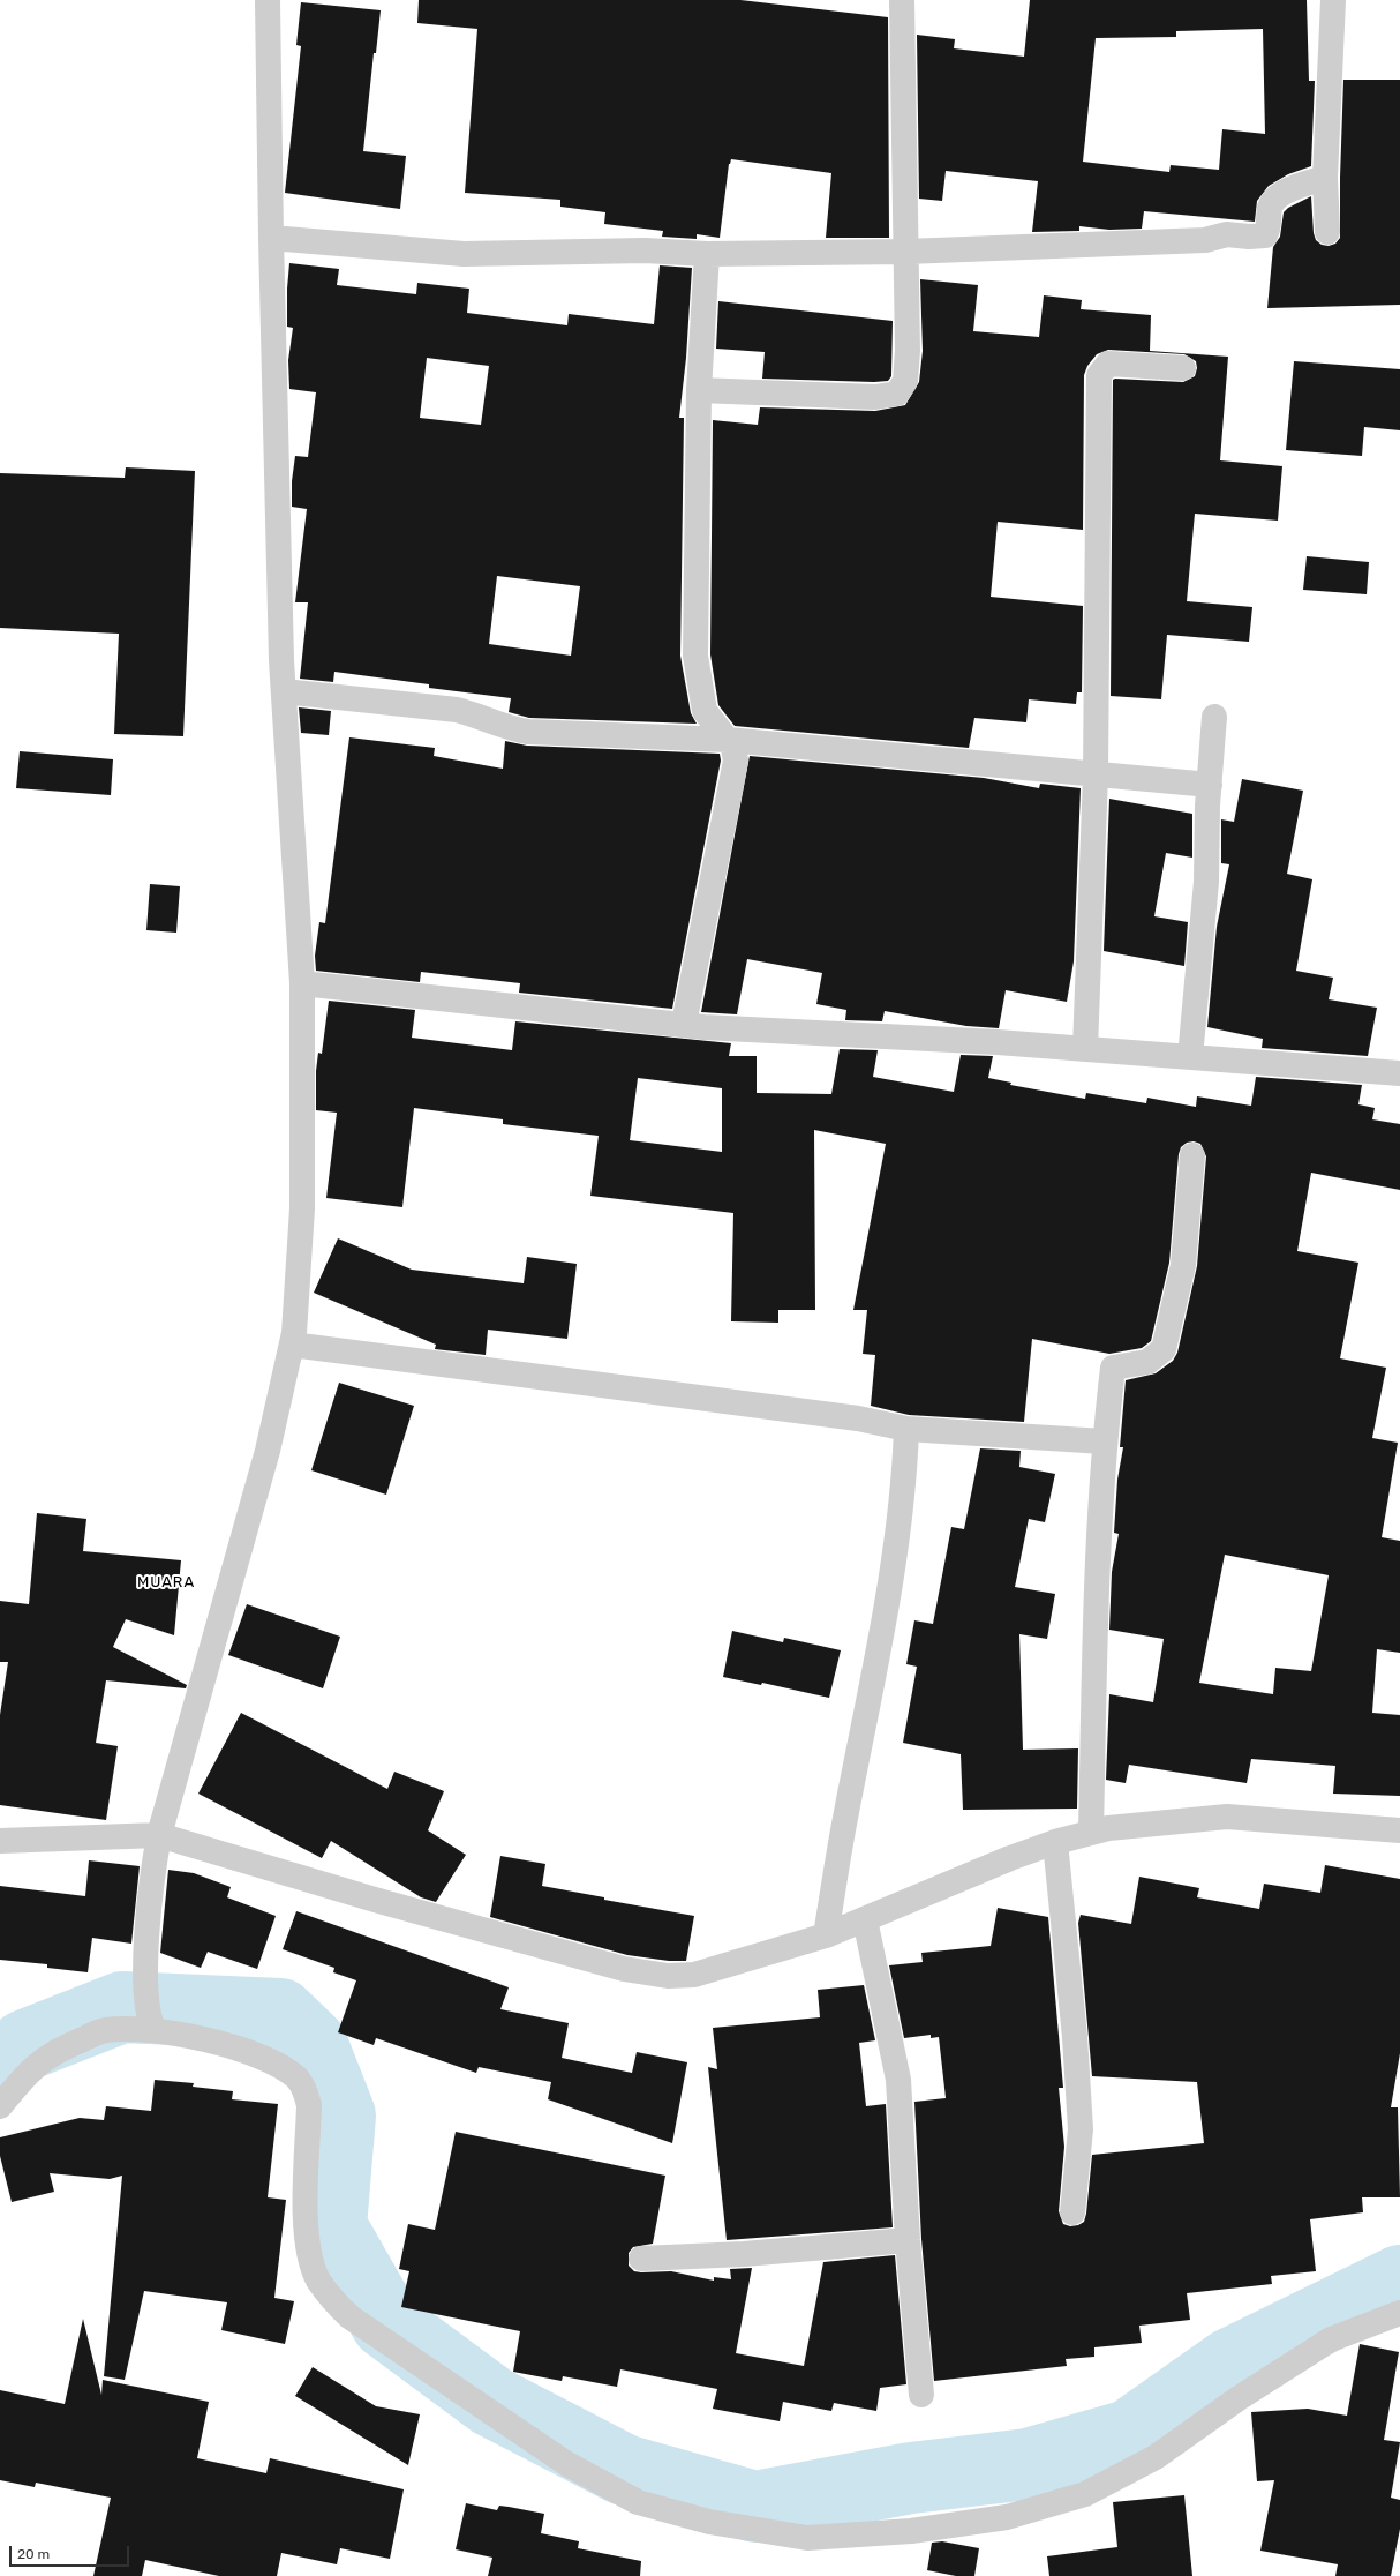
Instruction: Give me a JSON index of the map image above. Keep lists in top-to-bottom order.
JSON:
{
  "districts": ["MUARA"],
  "scale_bar": "20 m"
}
